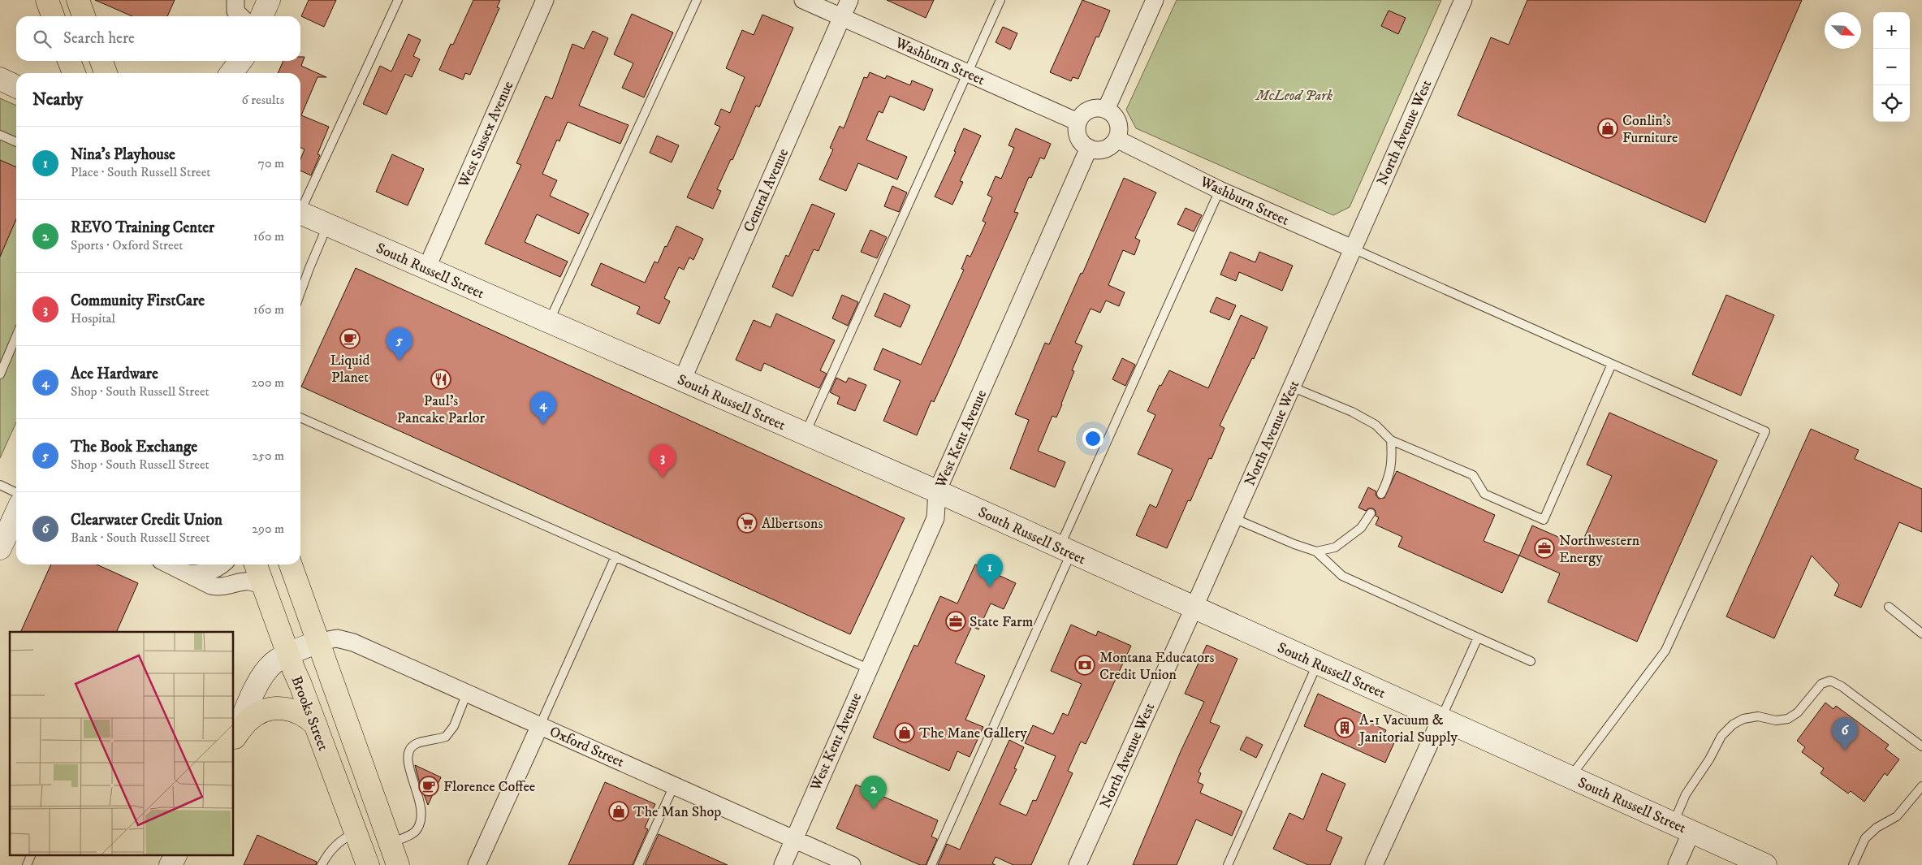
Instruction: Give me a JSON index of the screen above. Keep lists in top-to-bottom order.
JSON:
{
  "streets": {
    "highway": ["Brooks Street"],
    "main road": ["South Russell Street"],
    "street": [
      "Washburn Street",
      "North Avenue West",
      "West Sussex Avenue",
      "Central Avenue",
      "West Kent Avenue",
      "Oxford Street"
    ]
  },
  "crossings": [
    ["Washburn Street", "North Avenue West"],
    ["Washburn Street", "Central Avenue"],
    ["Washburn Street", "West Kent Avenue"],
    ["North Avenue West", "South Russell Street"],
    ["West Sussex Avenue", "South Russell Street"],
    ["Central Avenue", "South Russell Street"],
    ["South Russell Street", "West Kent Avenue"],
    ["West Kent Avenue", "Oxford Street"]
  ],
  "parks": ["McLeod Park"],
  "places": {
    "shop": ["Conlin's Furniture", "The Mane Gallery", "The Man Shop"],
    "cafe": ["Liquid Planet", "Florence Coffee"],
    "restaurant": ["Paul's Pancake Parlor"],
    "supermarket": ["Albertsons"],
    "office": ["Northwestern Energy", "State Farm"],
    "bank": ["Montana Educators Credit Union"],
    "building": ["A-1 Vacuum & Janitorial Supply"]
  },
  "north": "bottom right",
  "page": {
    "map_buttons": ["+", "−"],
    "search": "Search here",
    "heading": ["Nearby", "6 results"],
    "list": [
      {
        "mark": "1",
        "name": "Nina's Playhouse",
        "note": "Place · South Russell Street",
        "value": "70 m"
      },
      {
        "mark": "2",
        "name": "REVO Training Center",
        "note": "Sports · Oxford Street",
        "value": "160 m"
      },
      {
        "mark": "3",
        "name": "Community FirstCare",
        "note": "Hospital",
        "value": "160 m"
      },
      {
        "mark": "4",
        "name": "Ace Hardware",
        "note": "Shop · South Russell Street",
        "value": "200 m"
      },
      {
        "mark": "5",
        "name": "The Book Exchange",
        "note": "Shop · South Russell Street",
        "value": "250 m"
      },
      {
        "mark": "6",
        "name": "Clearwater Credit Union",
        "note": "Bank · South Russell Street",
        "value": "290 m"
      }
    ],
    "pins": [
      "5",
      "4",
      "3",
      "1",
      "6",
      "2"
    ]
  }
}
